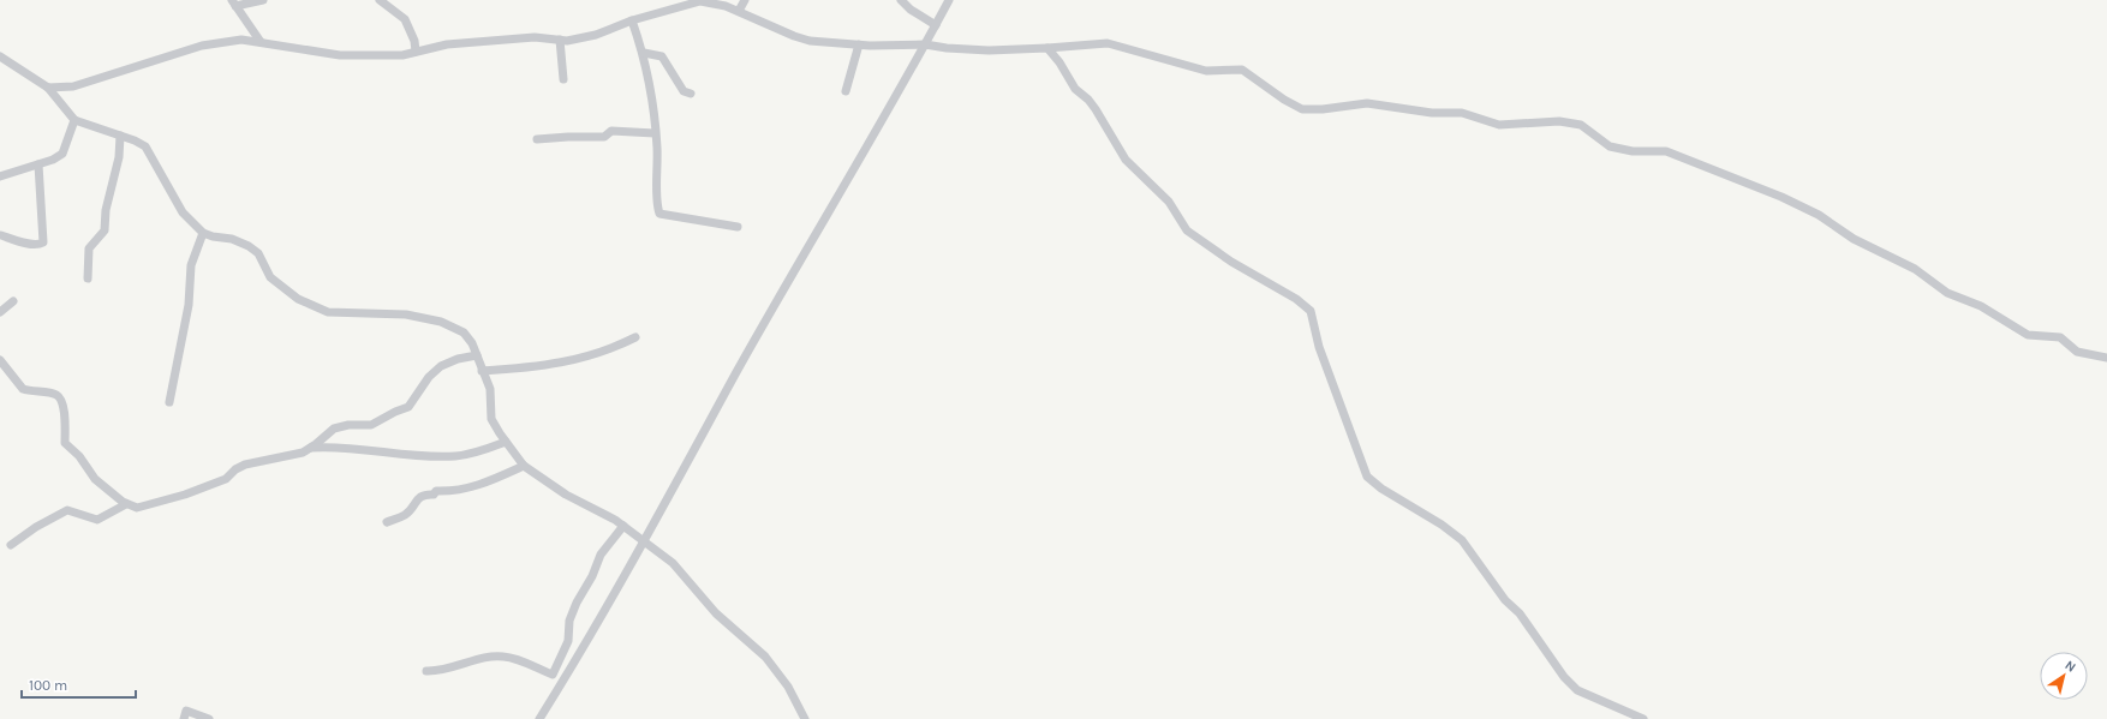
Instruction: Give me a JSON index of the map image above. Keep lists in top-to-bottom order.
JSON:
{
  "scale_bar": "100 m",
  "north": "top right"
}
